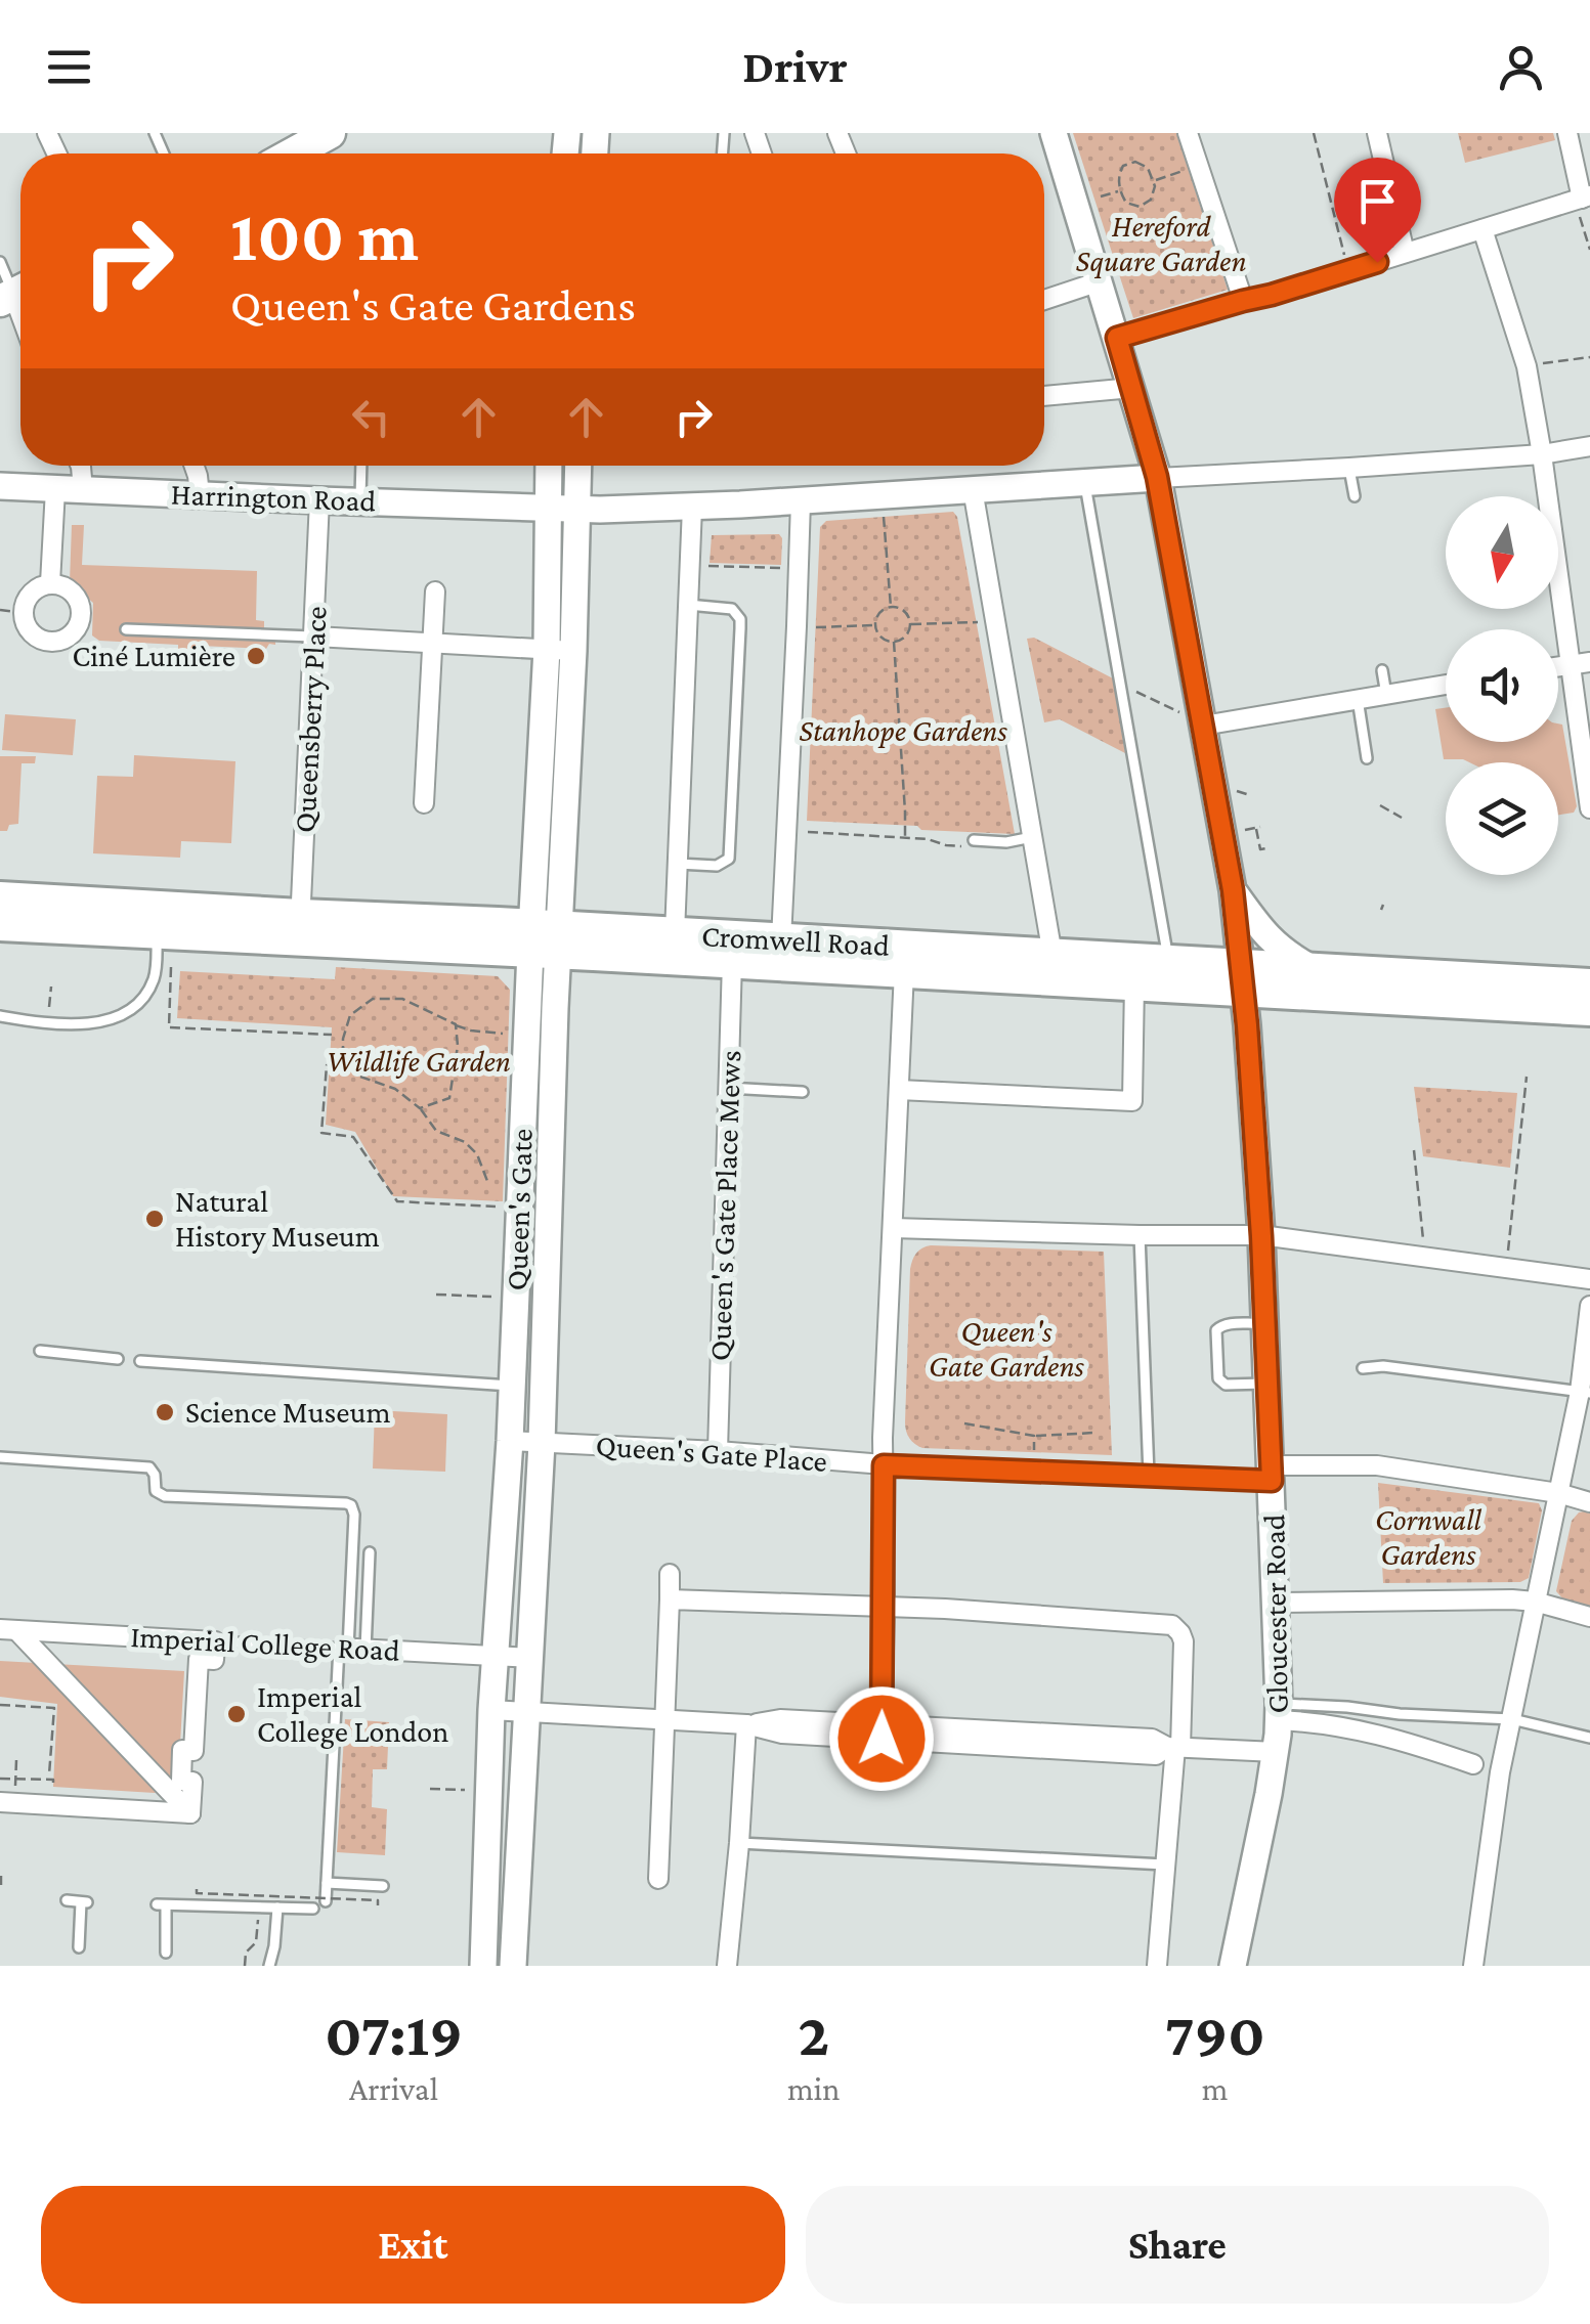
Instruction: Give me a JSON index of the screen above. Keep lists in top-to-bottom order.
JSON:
{
  "streets": {
    "highway": ["Cromwell Road"],
    "street": [
      "Harrington Road",
      "Queensberry Place",
      "Queen's Gate Place Mews",
      "Queen's Gate",
      "Queen's Gate Place",
      "Gloucester Road",
      "Imperial College Road"
    ]
  },
  "crossings": [
    ["Harrington Road", "Queensberry Place"],
    ["Harrington Road", "Queen's Gate"],
    ["Queensberry Place", "Cromwell Road"],
    ["Cromwell Road", "Queen's Gate Place Mews"],
    ["Cromwell Road", "Queen's Gate"],
    ["Cromwell Road", "Gloucester Road"],
    ["Queen's Gate Place Mews", "Queen's Gate Place"],
    ["Queen's Gate", "Queen's Gate Place"],
    ["Queen's Gate", "Imperial College Road"]
  ],
  "parks": [
    "Hereford Square Garden",
    "Stanhope Gardens",
    "Wildlife Garden",
    "Queen's Gate Gardens",
    "Cornwall Gardens"
  ],
  "places": [
    "Ciné Lumière",
    "Natural History Museum",
    "Science Museum",
    "Imperial College London"
  ],
  "north": "bottom",
  "page": {
    "header": "Drivr",
    "turn": ["100 m", "Queen's Gate Gardens"],
    "eta": [
      "07:19",
      "Arrival",
      "2",
      "min",
      "790",
      "m"
    ],
    "buttons": ["Exit", "Share"]
  }
}
